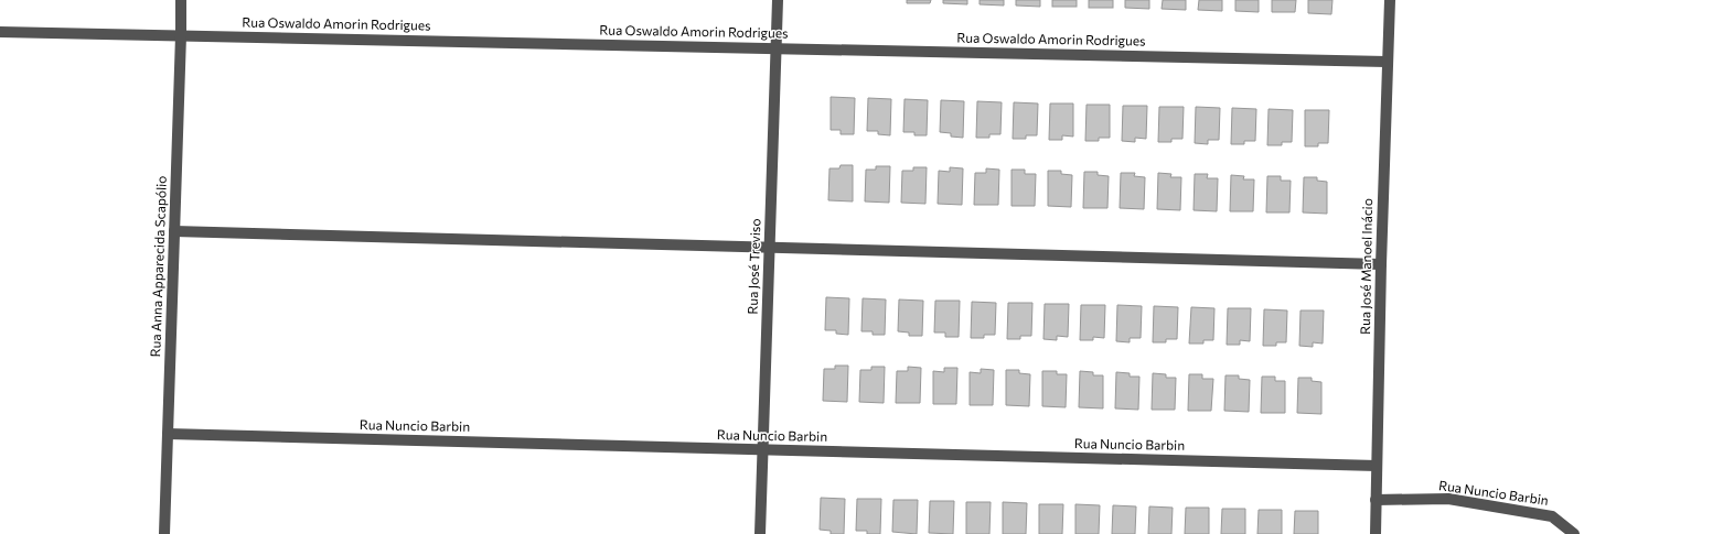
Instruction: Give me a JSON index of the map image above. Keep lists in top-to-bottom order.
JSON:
{
  "streets": {
    "street": [
      "Rua Oswaldo Amorin Rodrigues",
      "Rua Anna Apparecida Scapólio",
      "Rua José Treviso",
      "Rua José Manoel Inácio",
      "Rua Nuncio Barbin"
    ]
  },
  "crossings": [
    ["Rua Oswaldo Amorin Rodrigues", "Rua Anna Apparecida Scapólio"],
    ["Rua Oswaldo Amorin Rodrigues", "Rua José Treviso"],
    ["Rua Oswaldo Amorin Rodrigues", "Rua José Manoel Inácio"],
    ["Rua Anna Apparecida Scapólio", "Rua Nuncio Barbin"],
    ["Rua José Treviso", "Rua Nuncio Barbin"],
    ["Rua José Manoel Inácio", "Rua Nuncio Barbin"]
  ]
}
